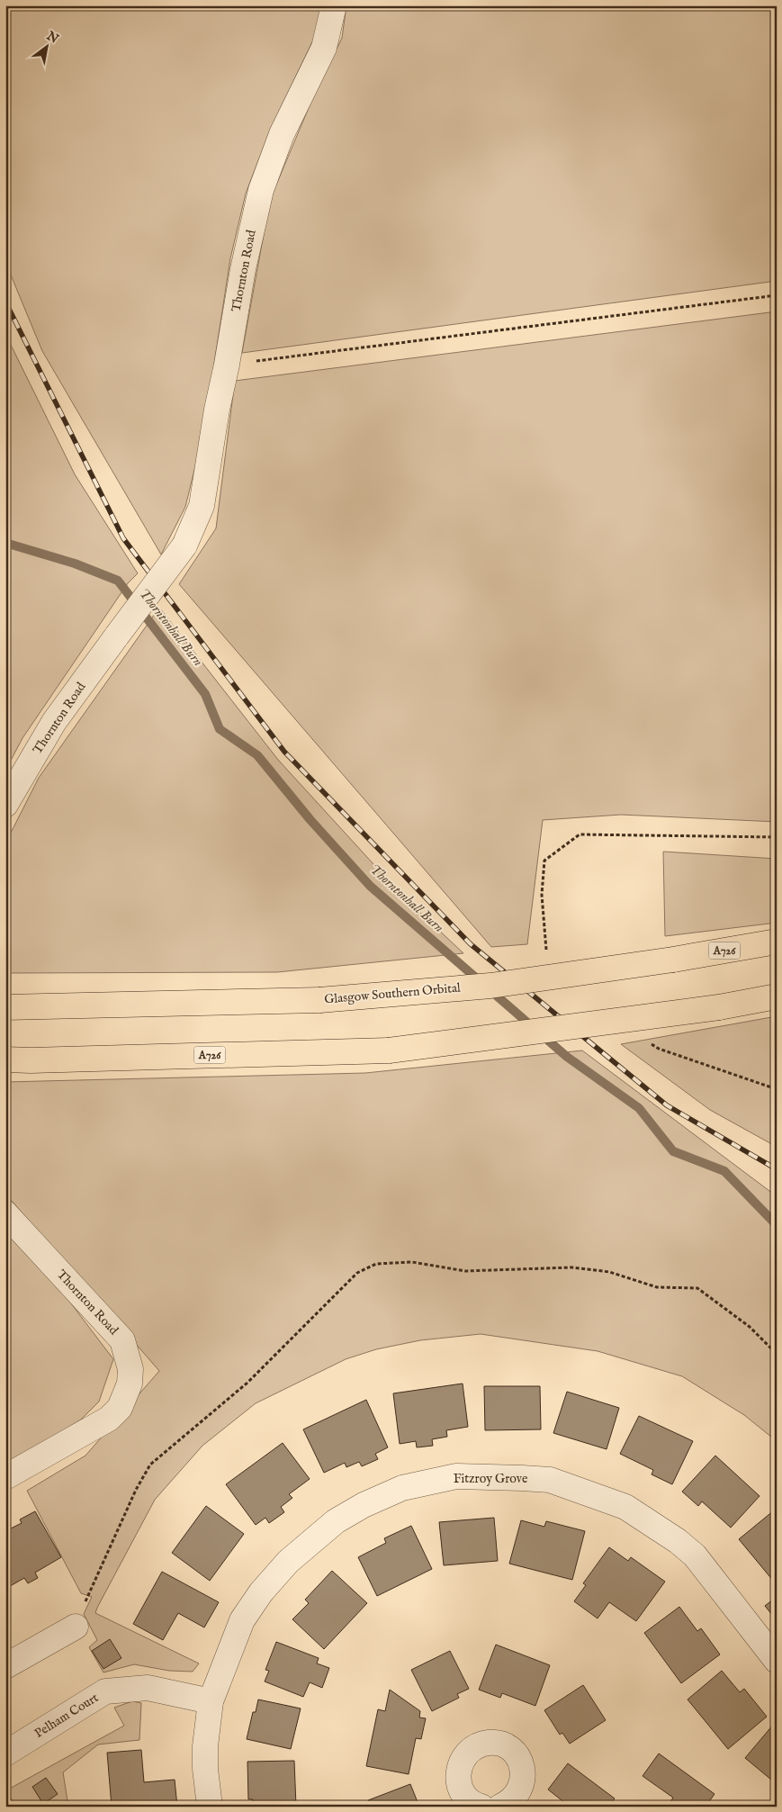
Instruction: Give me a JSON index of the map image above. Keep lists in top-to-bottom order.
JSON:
{
  "streets": {
    "highway": ["A726", "Glasgow Southern Orbital"],
    "street": ["Thornton Road", "Fitzroy Grove", "Pelham Court"]
  },
  "crossings": [
    ["Fitzroy Grove", "Pelham Court"]
  ],
  "water": ["Thorntonhall Burn"],
  "north": "top right"
}
